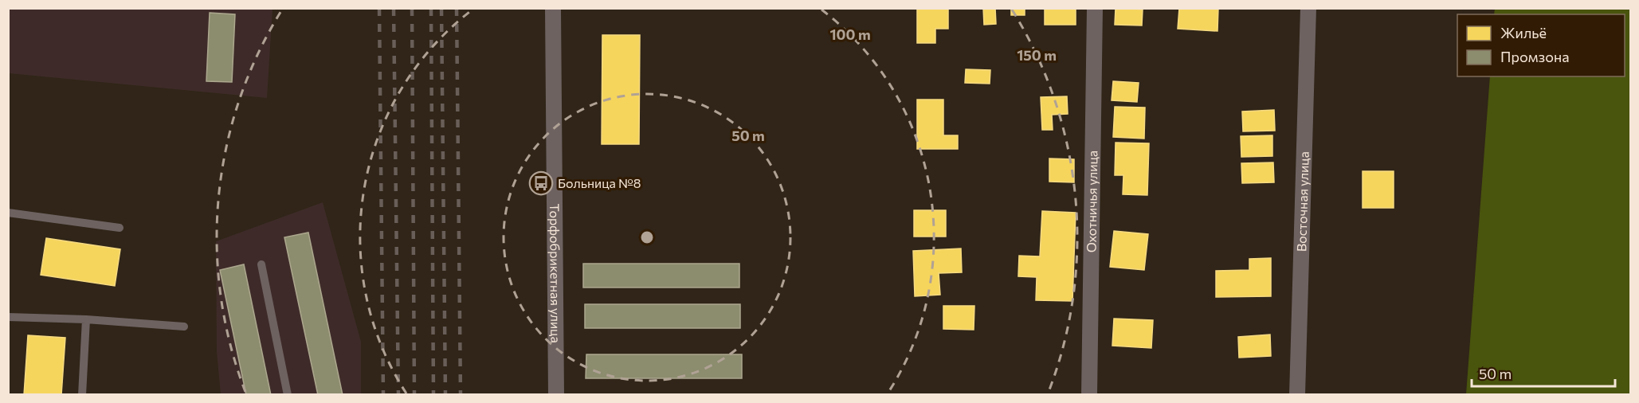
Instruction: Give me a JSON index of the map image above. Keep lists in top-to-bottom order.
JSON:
{
  "streets": {
    "street": ["Охотничья улица", "Восточная улица", "Торфобрикетная улица"]
  },
  "places": {
    "bus stop": ["Больница №8"]
  },
  "legend": ["Жильё", "Промзона"],
  "scale_bar": "50 m",
  "rings": ["100 m", "150 m", "50 m"]
}
